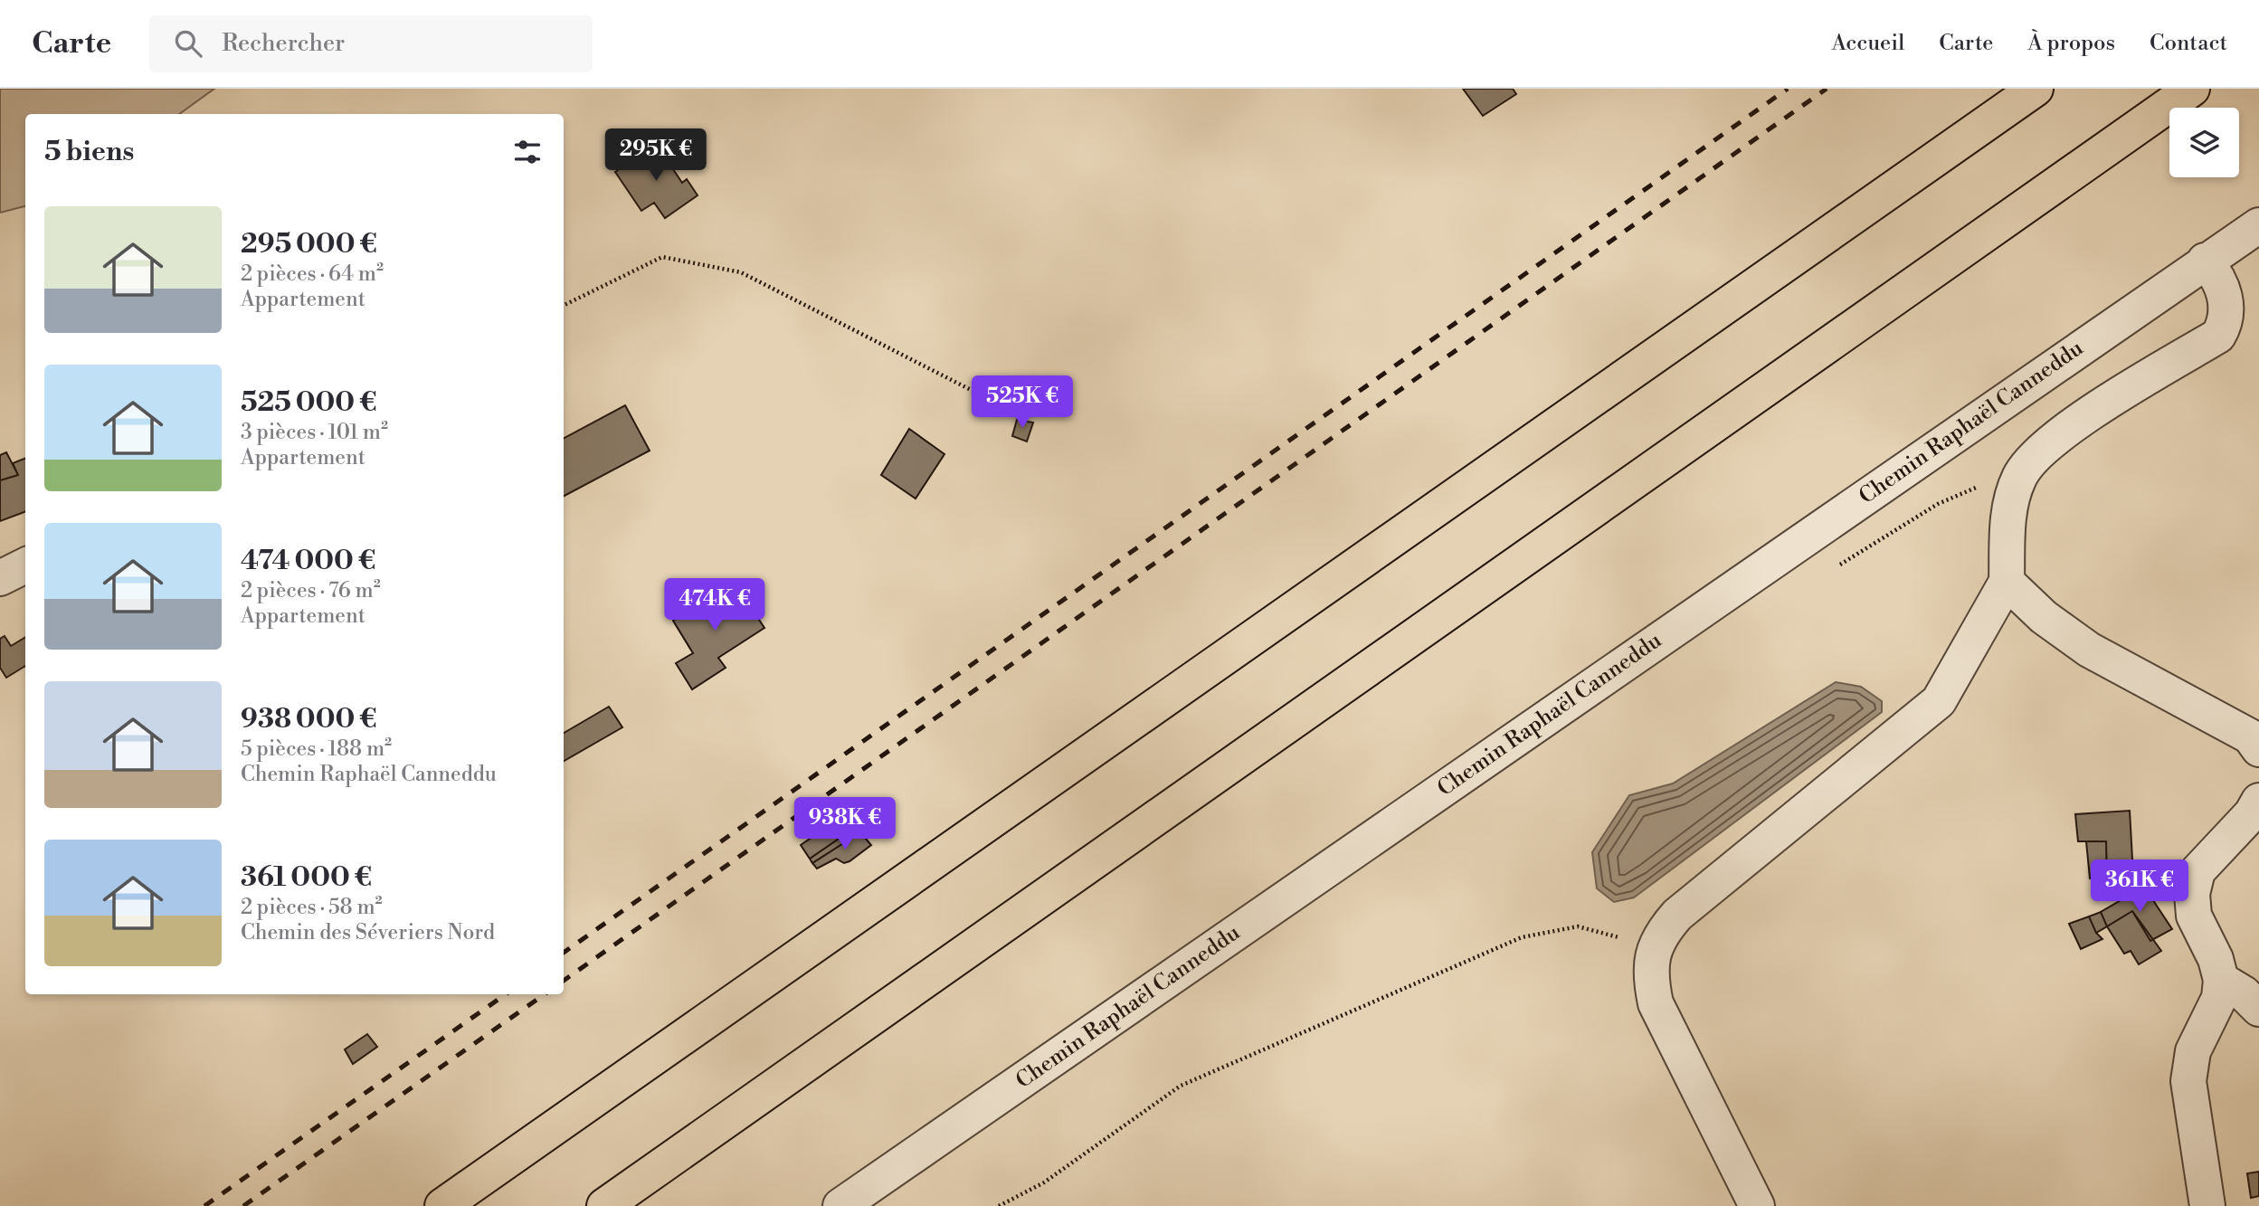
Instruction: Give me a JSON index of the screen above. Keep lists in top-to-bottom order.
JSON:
{
  "streets": {
    "street": ["Chemin Raphaël Canneddu"]
  },
  "page": {
    "header": "Carte",
    "search": "Rechercher",
    "nav": [
      "Accueil",
      "Carte",
      "À propos",
      "Contact"
    ],
    "heading": "5 biens",
    "price": [
      "295K €",
      "525K €",
      "474K €",
      "938K €",
      "361K €"
    ],
    "list": [
      {
        "name": "295 000 €",
        "note": "2 pièces · 64 m² · Appartement"
      },
      {
        "name": "525 000 €",
        "note": "3 pièces · 101 m² · Appartement"
      },
      {
        "name": "474 000 €",
        "note": "2 pièces · 76 m² · Appartement"
      },
      {
        "name": "938 000 €",
        "note": "5 pièces · 188 m² · Chemin Raphaël Canneddu"
      },
      {
        "name": "361 000 €",
        "note": "2 pièces · 58 m² · Chemin des Séveriers Nord"
      }
    ]
  }
}
